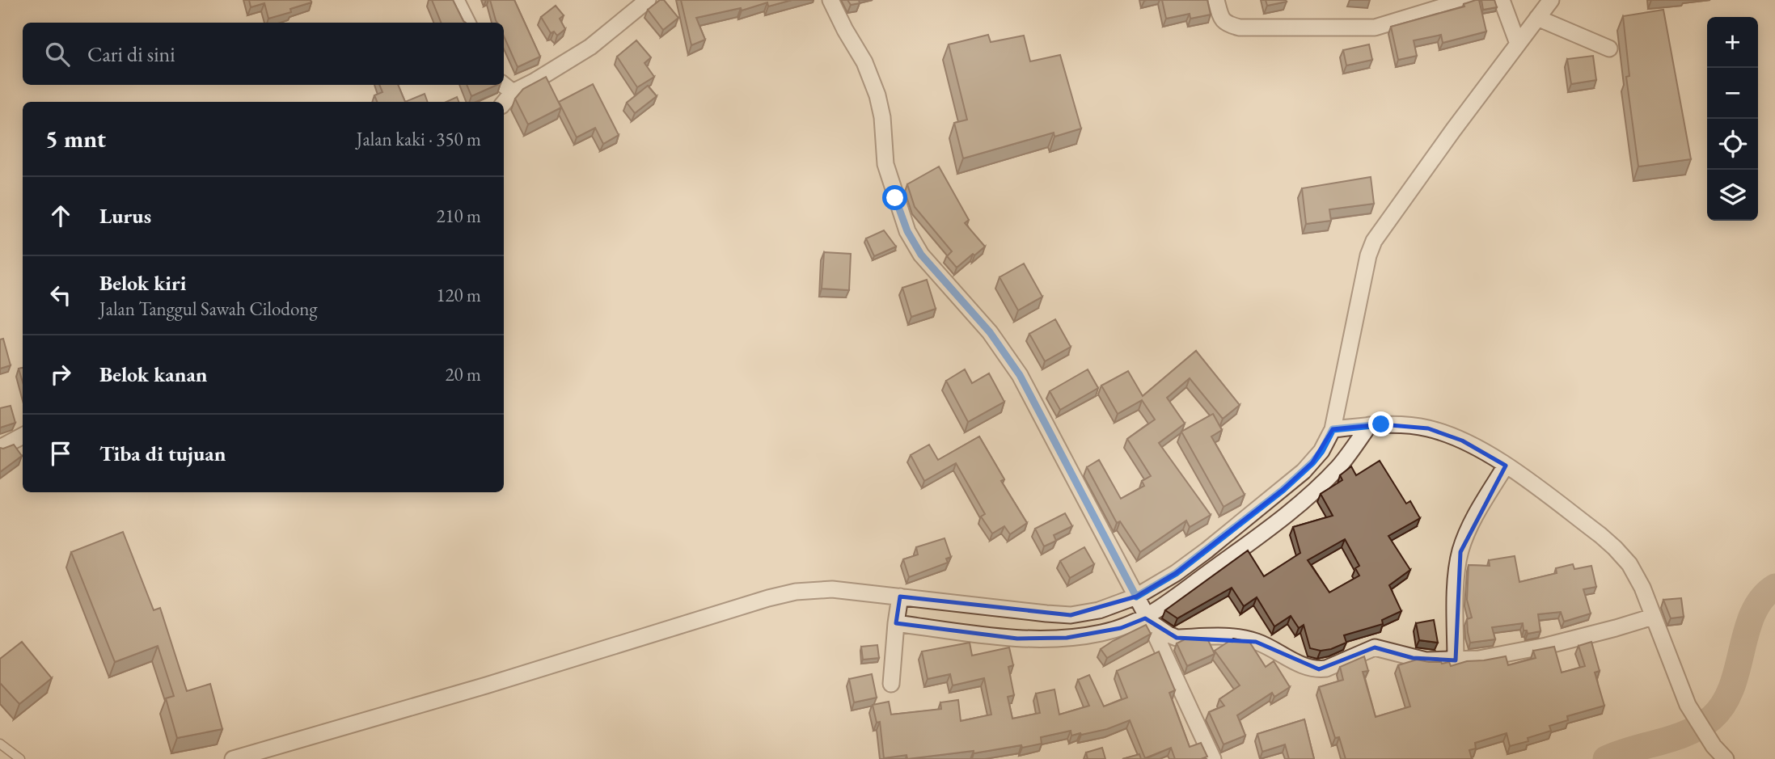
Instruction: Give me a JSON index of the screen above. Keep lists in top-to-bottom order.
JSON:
{
  "page": {
    "map_buttons": ["+", "−"],
    "search": "Cari di sini",
    "heading": ["5 mnt", "Jalan kaki · 350 m"],
    "list": [
      ["Lurus", "210 m"],
      ["Belok kiri", "Jalan Tanggul Sawah Cilodong", "120 m"],
      ["Belok kanan", "20 m"],
      "Tiba di tujuan"
    ]
  }
}
